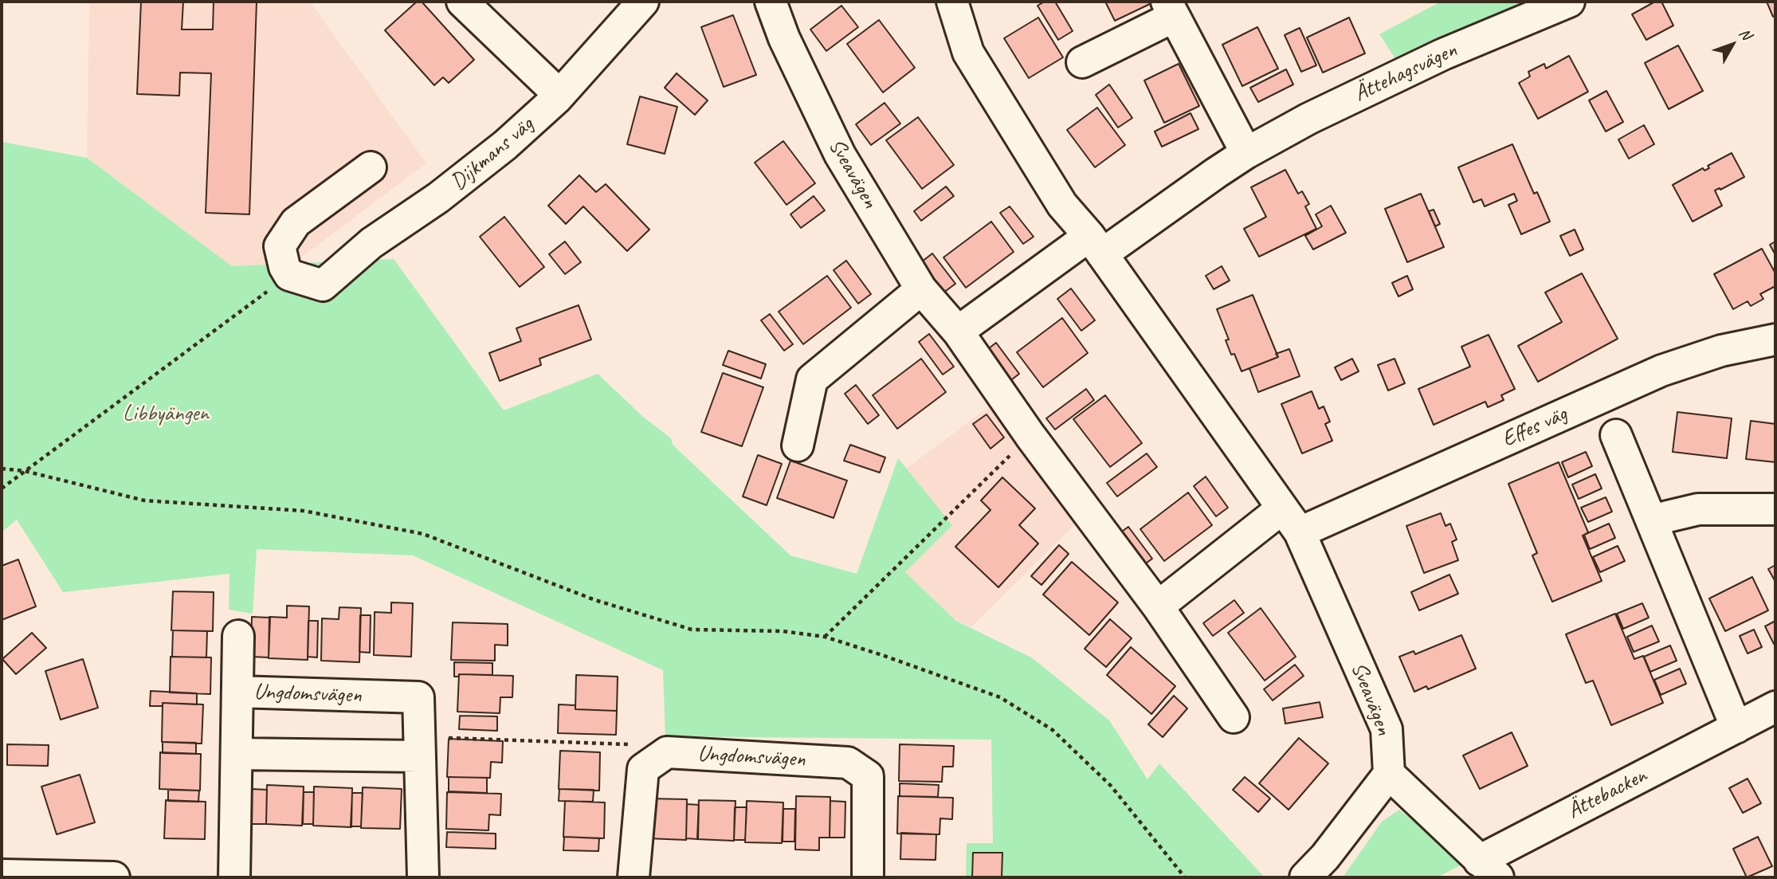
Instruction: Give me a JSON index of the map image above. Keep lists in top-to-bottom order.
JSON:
{
  "streets": {
    "street": [
      "Ättehagsvägen",
      "Dijkmans väg",
      "Sveavägen",
      "Effes väg",
      "Ungdomsvägen",
      "Ättebacken"
    ]
  },
  "crossings": [
    ["Ättehagsvägen", "Sveavägen"],
    ["Sveavägen", "Effes väg"]
  ],
  "parks": ["Libbyängen"],
  "north": "top right"
}
